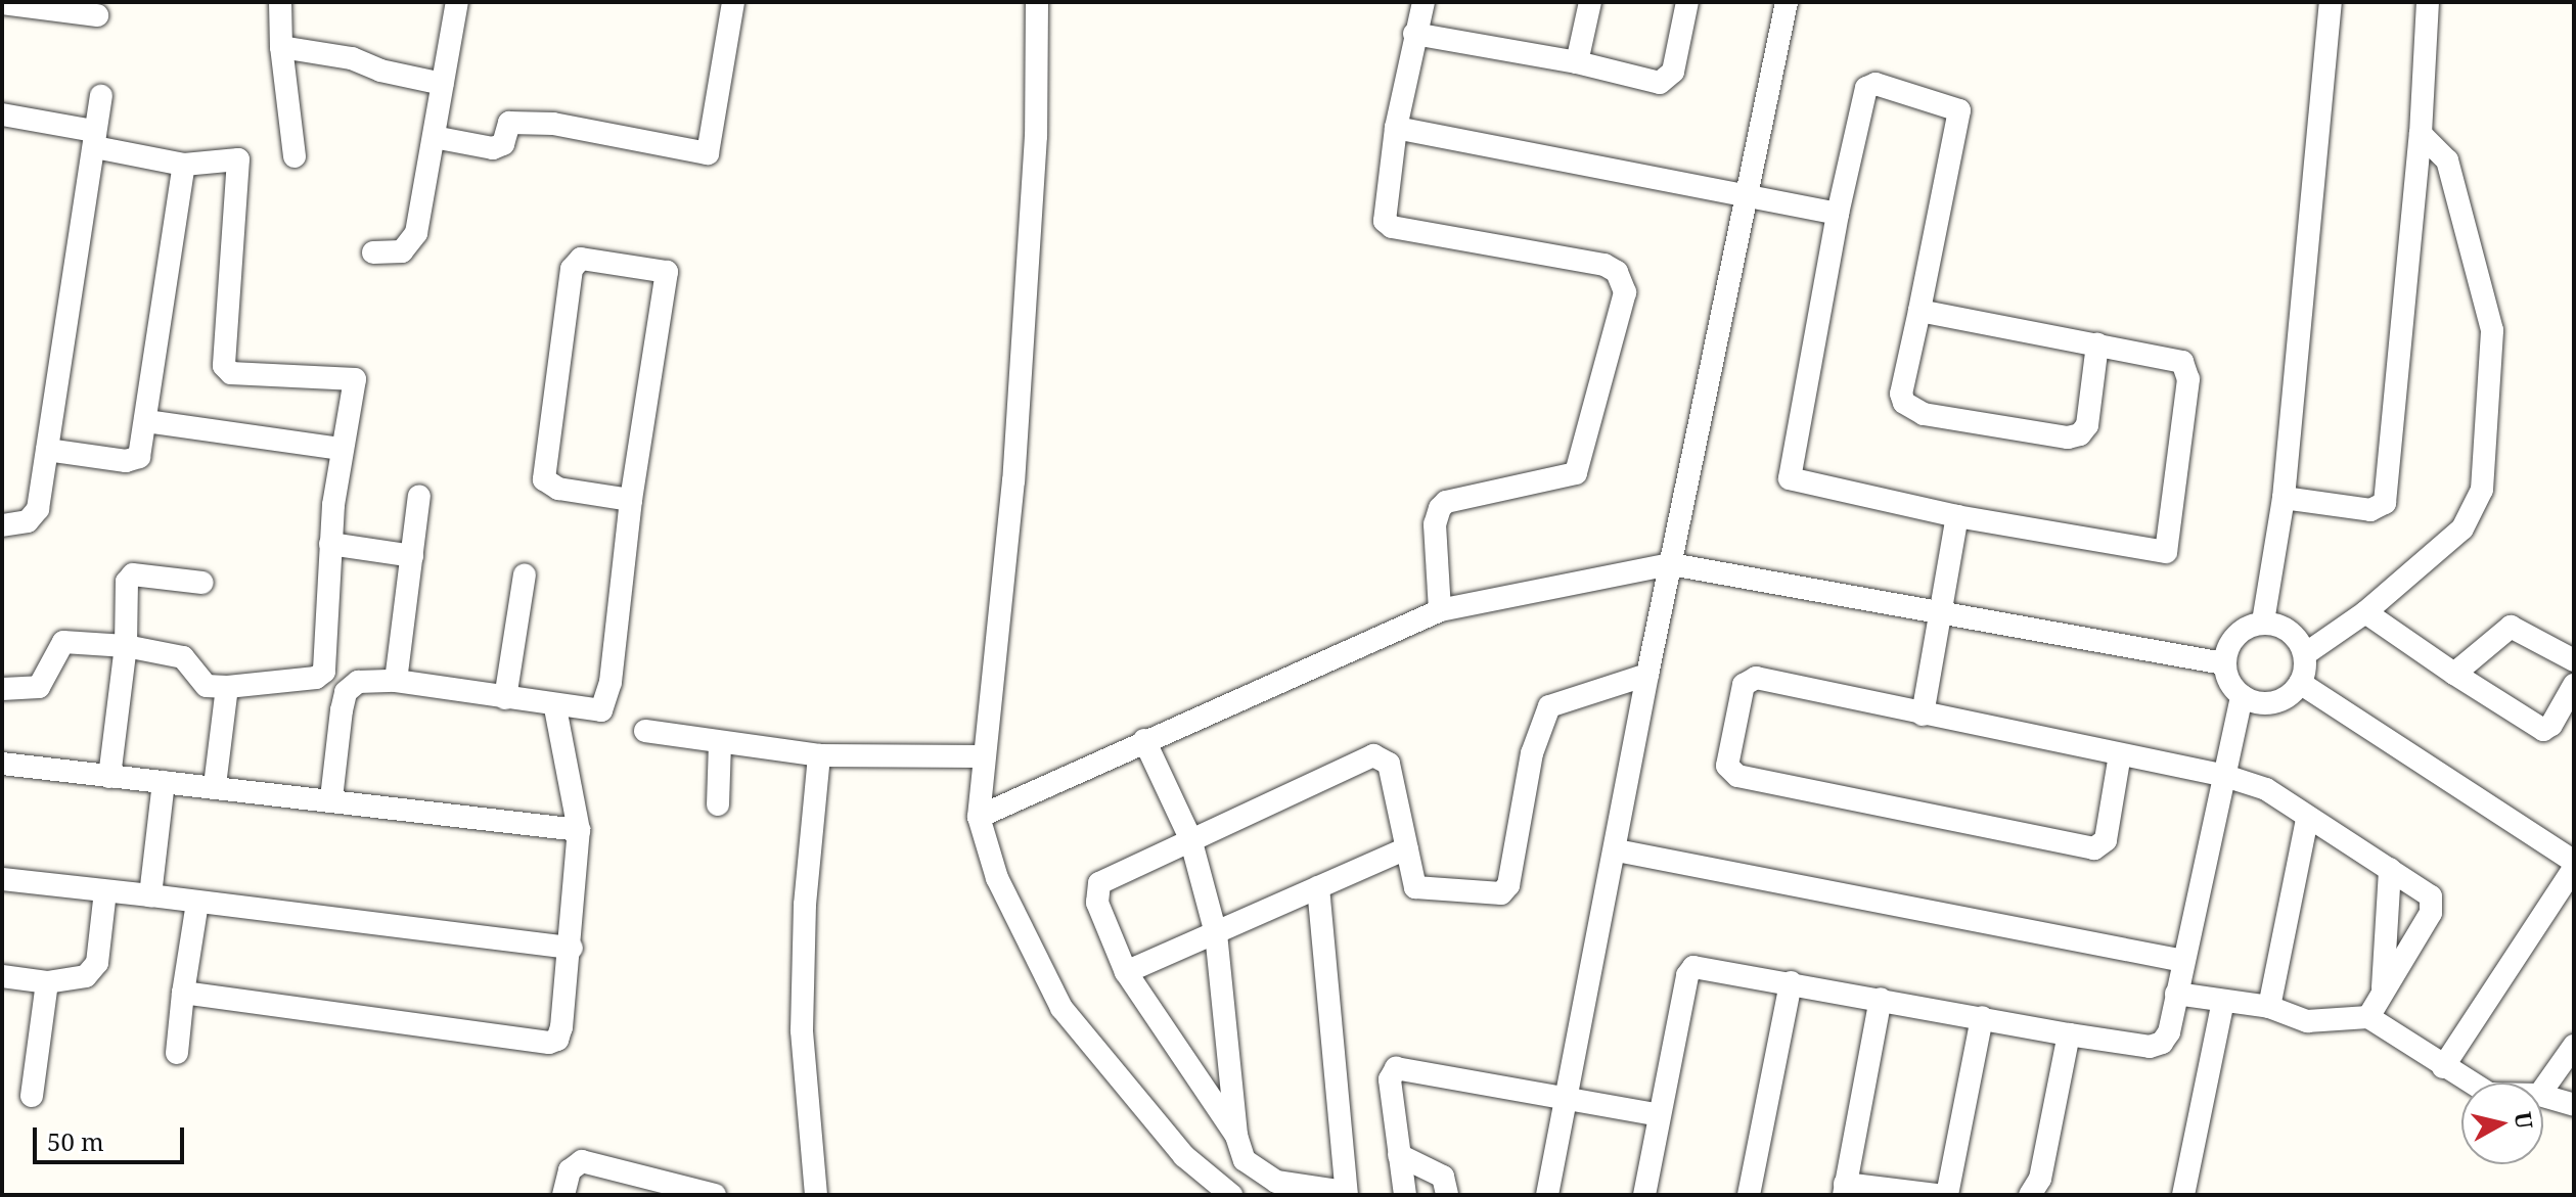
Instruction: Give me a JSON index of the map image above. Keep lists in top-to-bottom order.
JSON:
{
  "scale_bar": "50 m",
  "north": "right"
}
